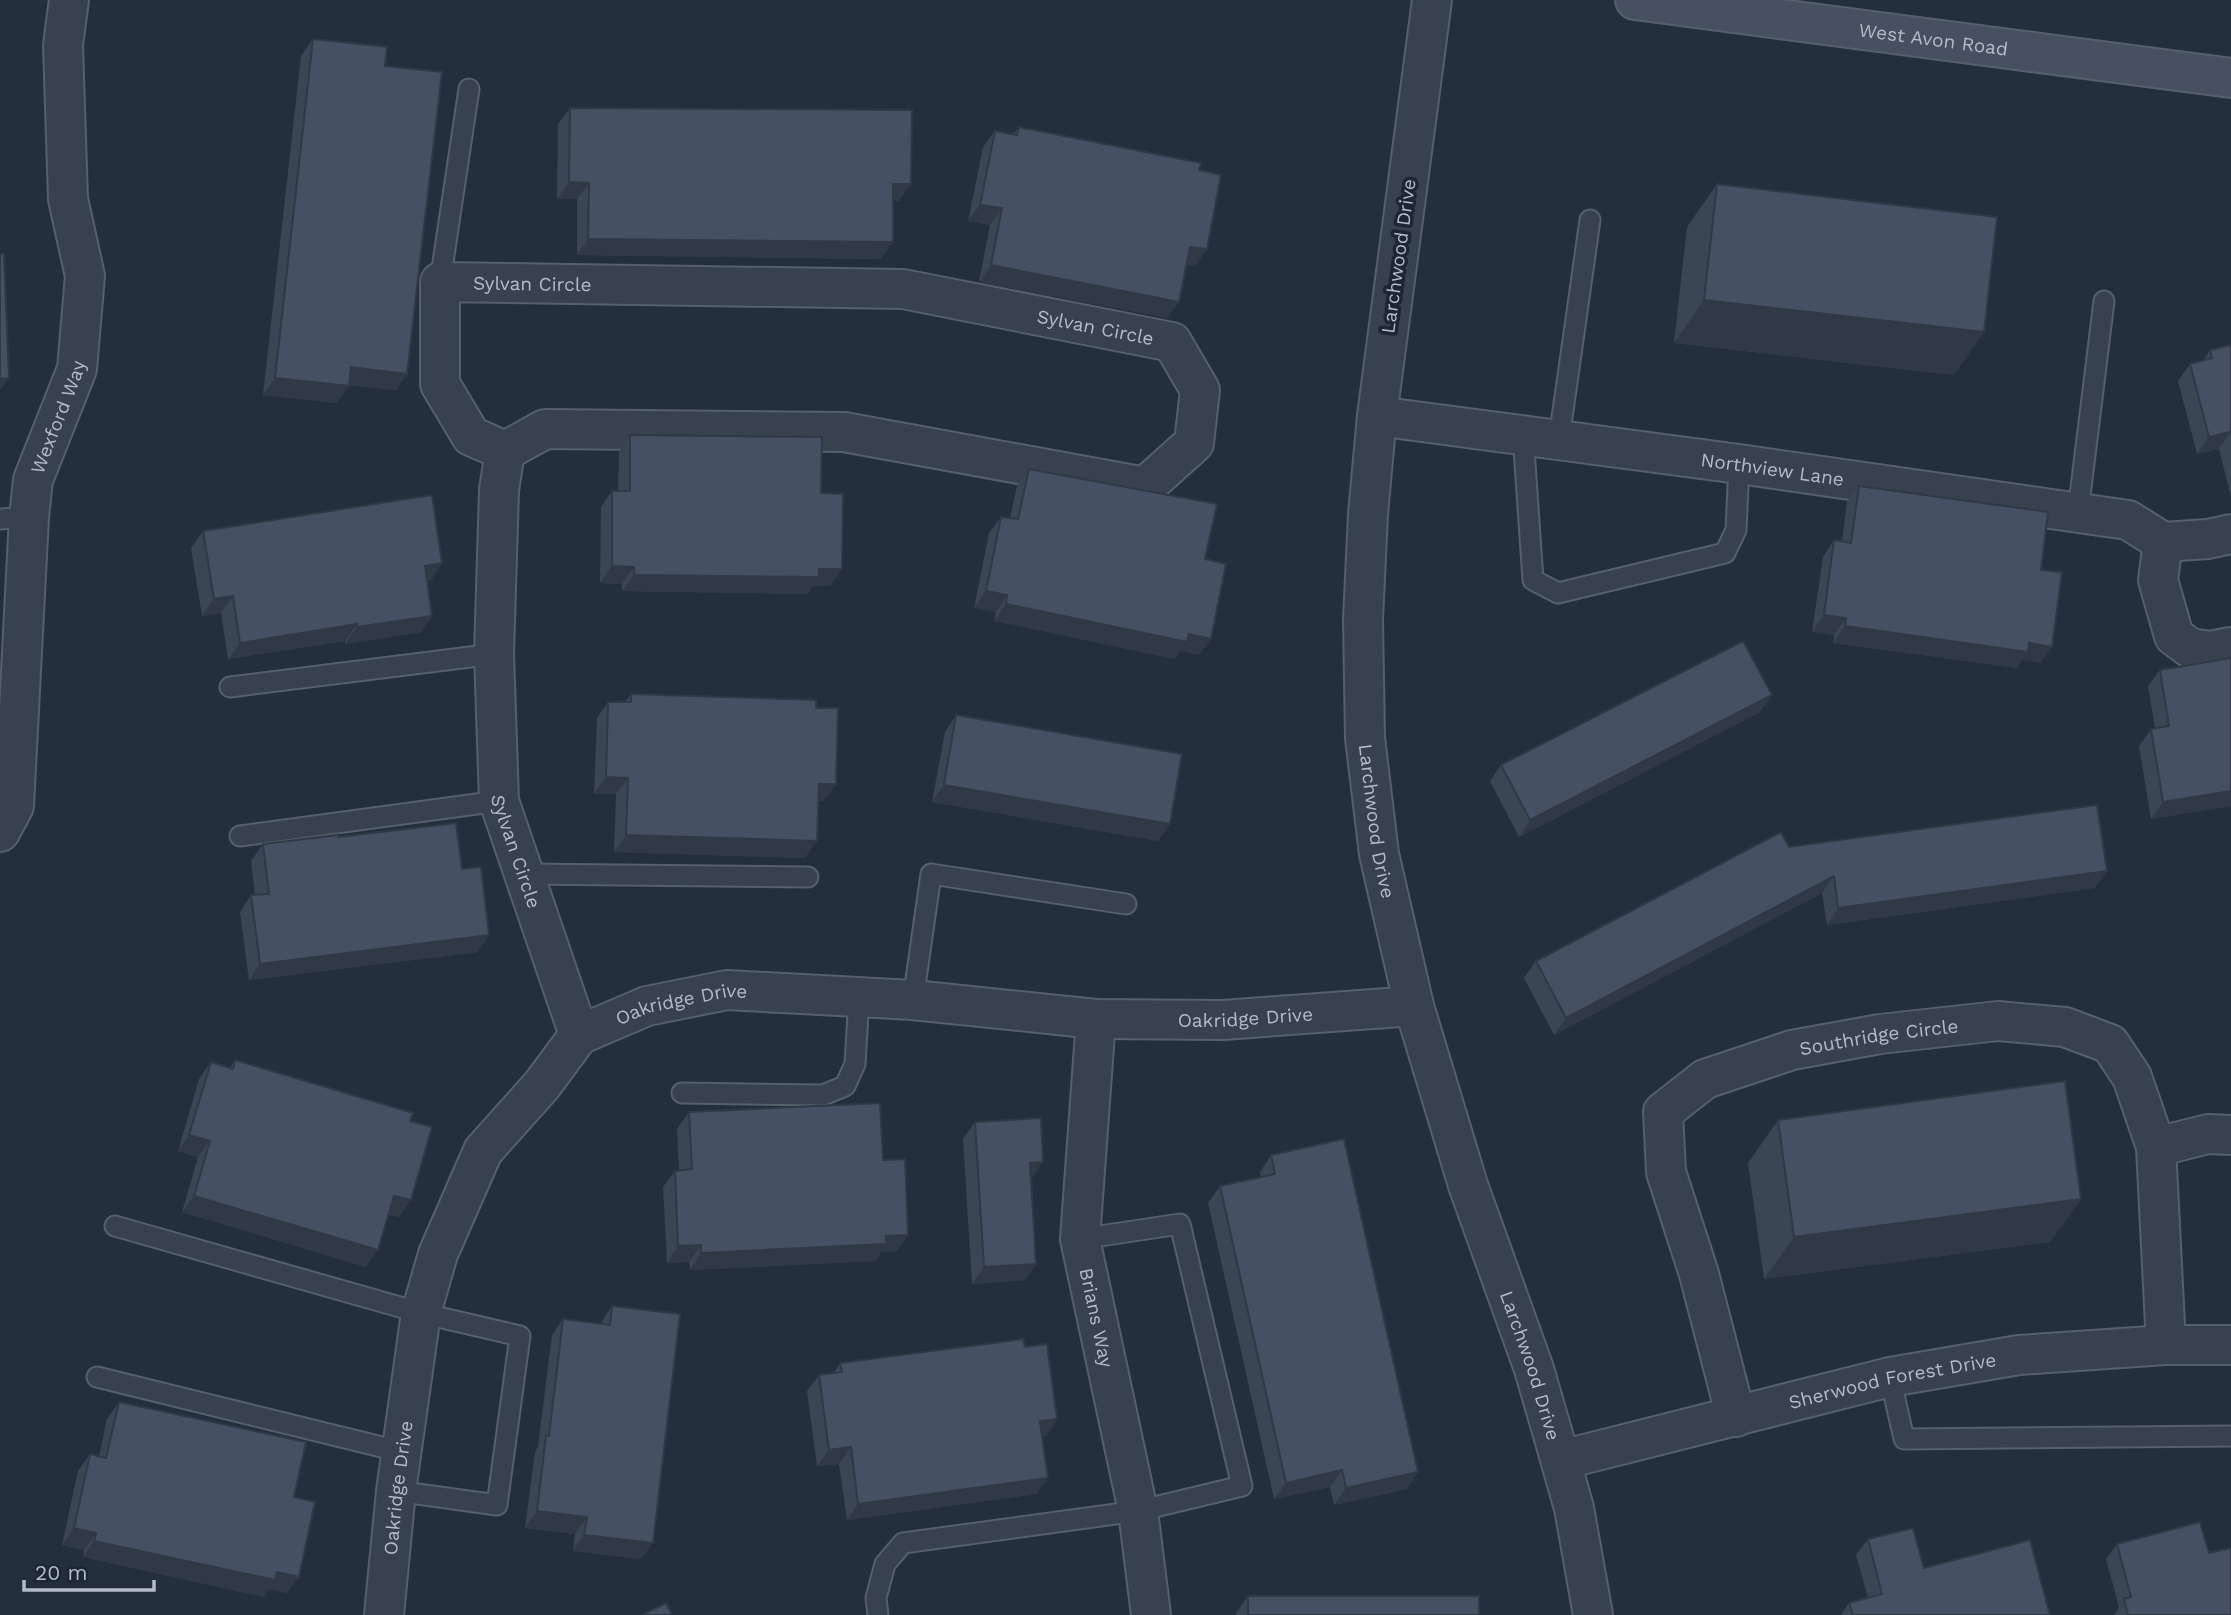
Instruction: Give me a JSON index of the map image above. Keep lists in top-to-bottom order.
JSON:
{
  "streets": {
    "main road": ["West Avon Road"],
    "street": [
      "Larchwood Drive",
      "Sylvan Circle",
      "Wexford Way",
      "Northview Lane",
      "Oakridge Drive",
      "Southridge Circle",
      "Brians Way",
      "Sherwood Forest Drive"
    ]
  },
  "crossings": [
    ["Larchwood Drive", "Northview Lane"],
    ["Larchwood Drive", "Oakridge Drive"],
    ["Larchwood Drive", "Sherwood Forest Drive"],
    ["Sylvan Circle", "Oakridge Drive"],
    ["Oakridge Drive", "Brians Way"],
    ["Southridge Circle", "Sherwood Forest Drive"]
  ],
  "scale_bar": "20 m"
}
